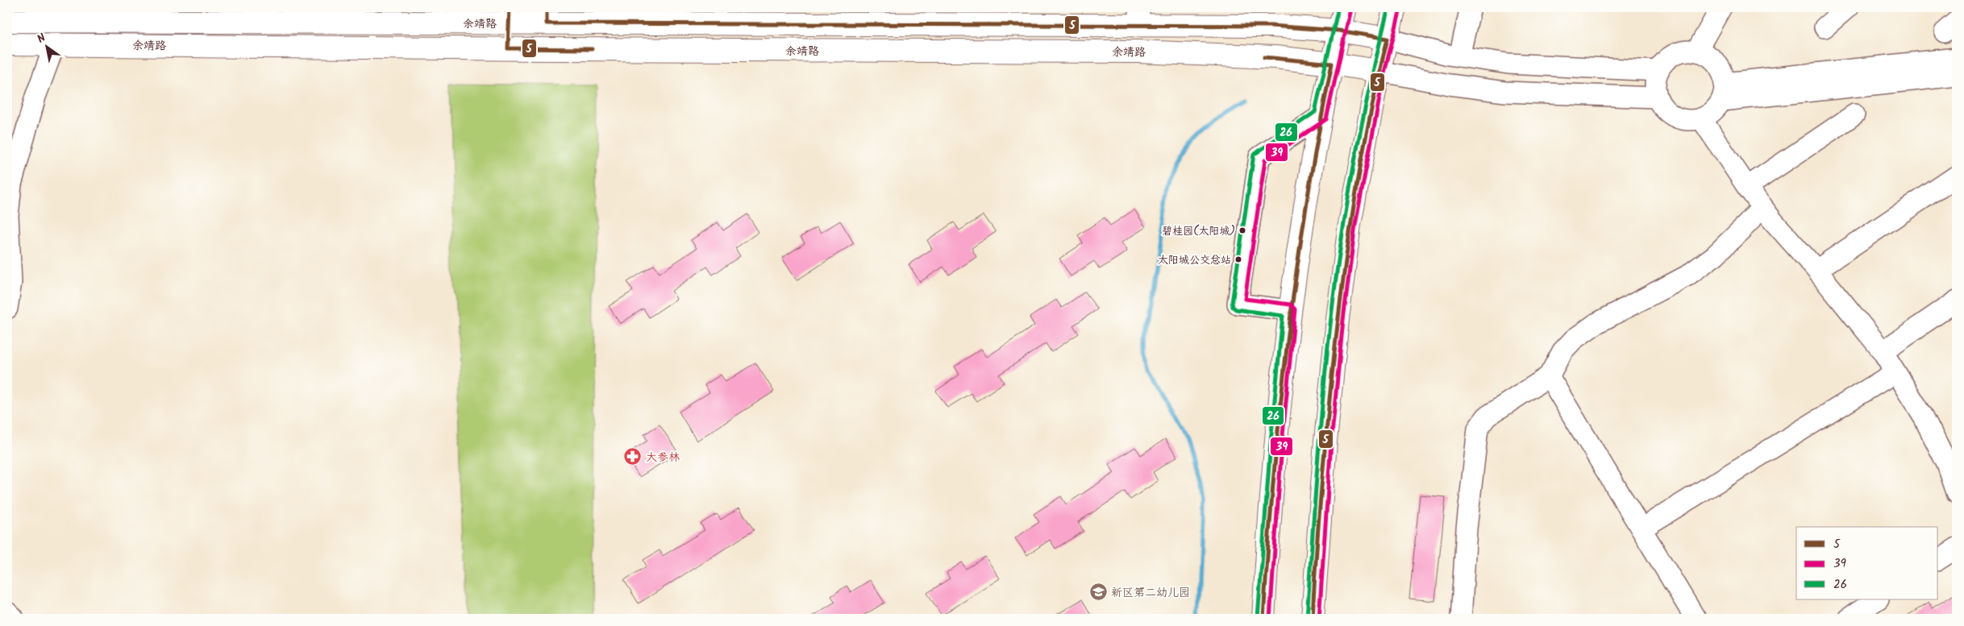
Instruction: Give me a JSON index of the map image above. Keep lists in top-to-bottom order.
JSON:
{
  "streets": {
    "main road": ["余靖路"]
  },
  "places": {
    "other": ["碧桂园(太阳城)", "太阳城公交总站"],
    "pharmacy": ["大参林"],
    "school or university": ["新区第二幼儿园"]
  },
  "lines": ["transit line 5", "transit line 26", "transit line 39"],
  "legend": ["5", "39", "26"],
  "north": "top left"
}
